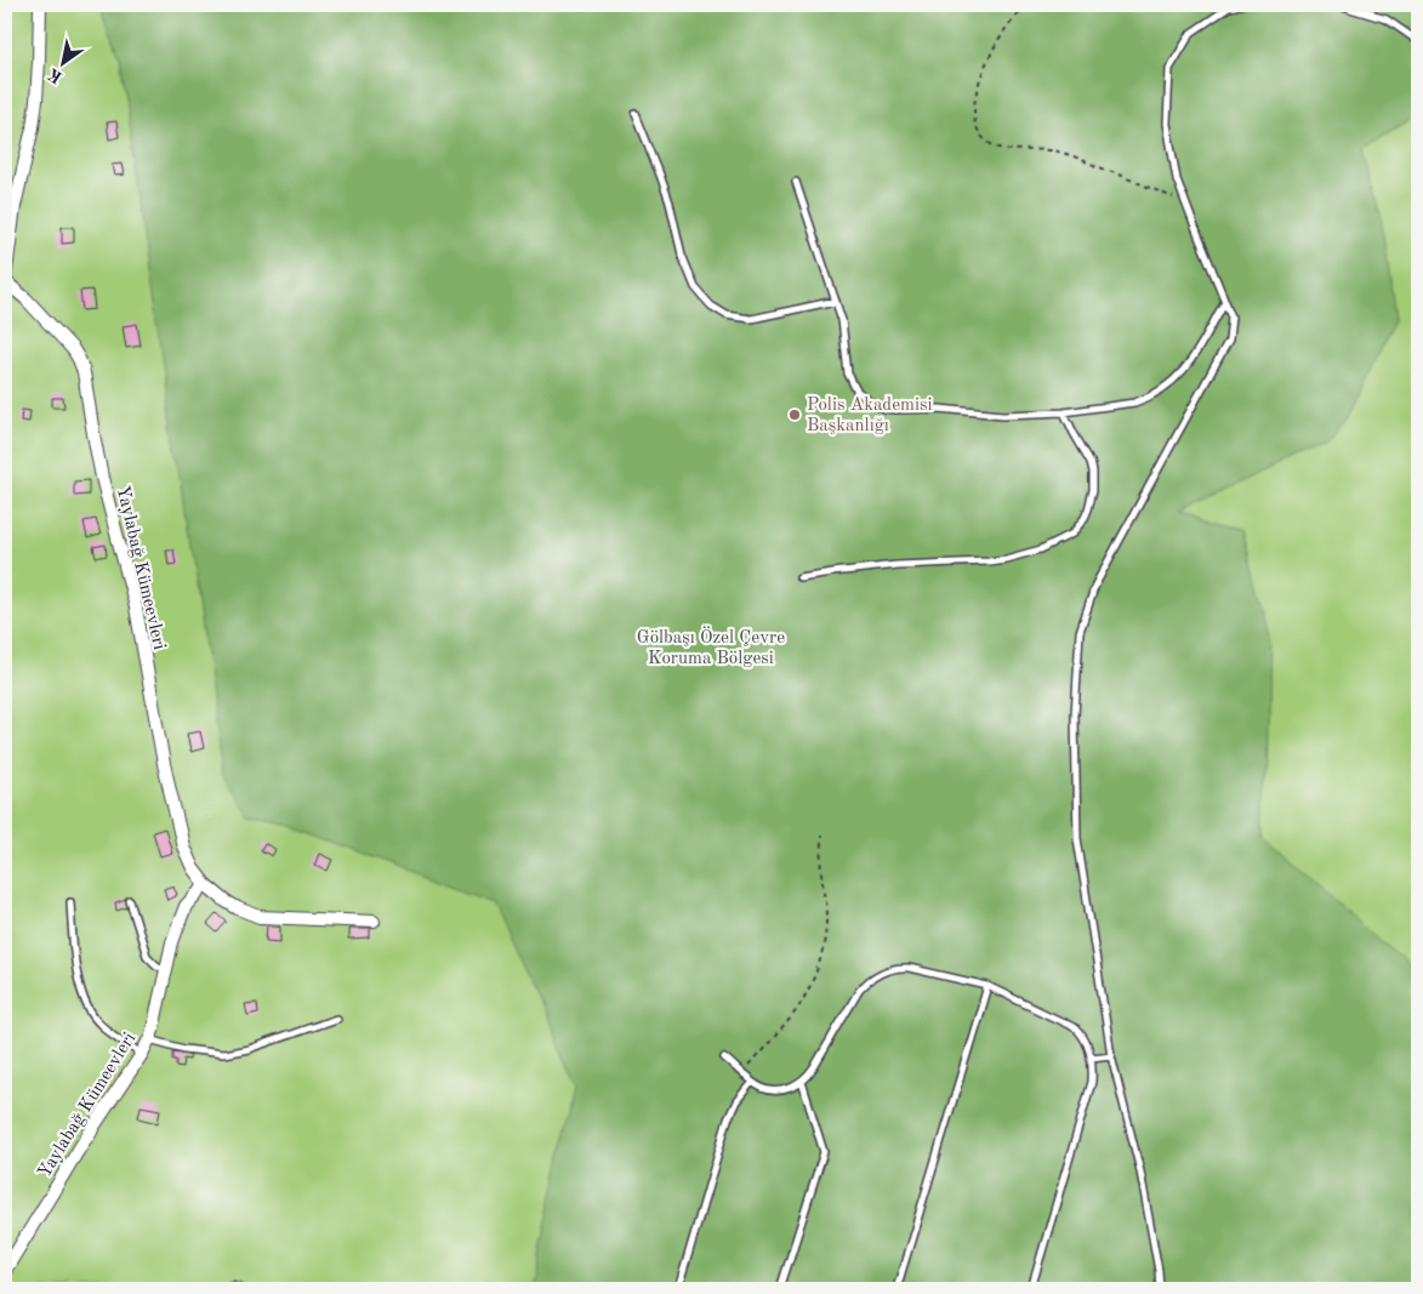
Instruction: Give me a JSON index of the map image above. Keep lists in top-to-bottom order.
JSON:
{
  "streets": {
    "street": ["Yaylabağ Kümeevleri"]
  },
  "parks": ["Gölbaşı Özel Çevre Koruma Bölgesi"],
  "places": ["Polis Akademisi Başkanlığı"],
  "north": "bottom left"
}
